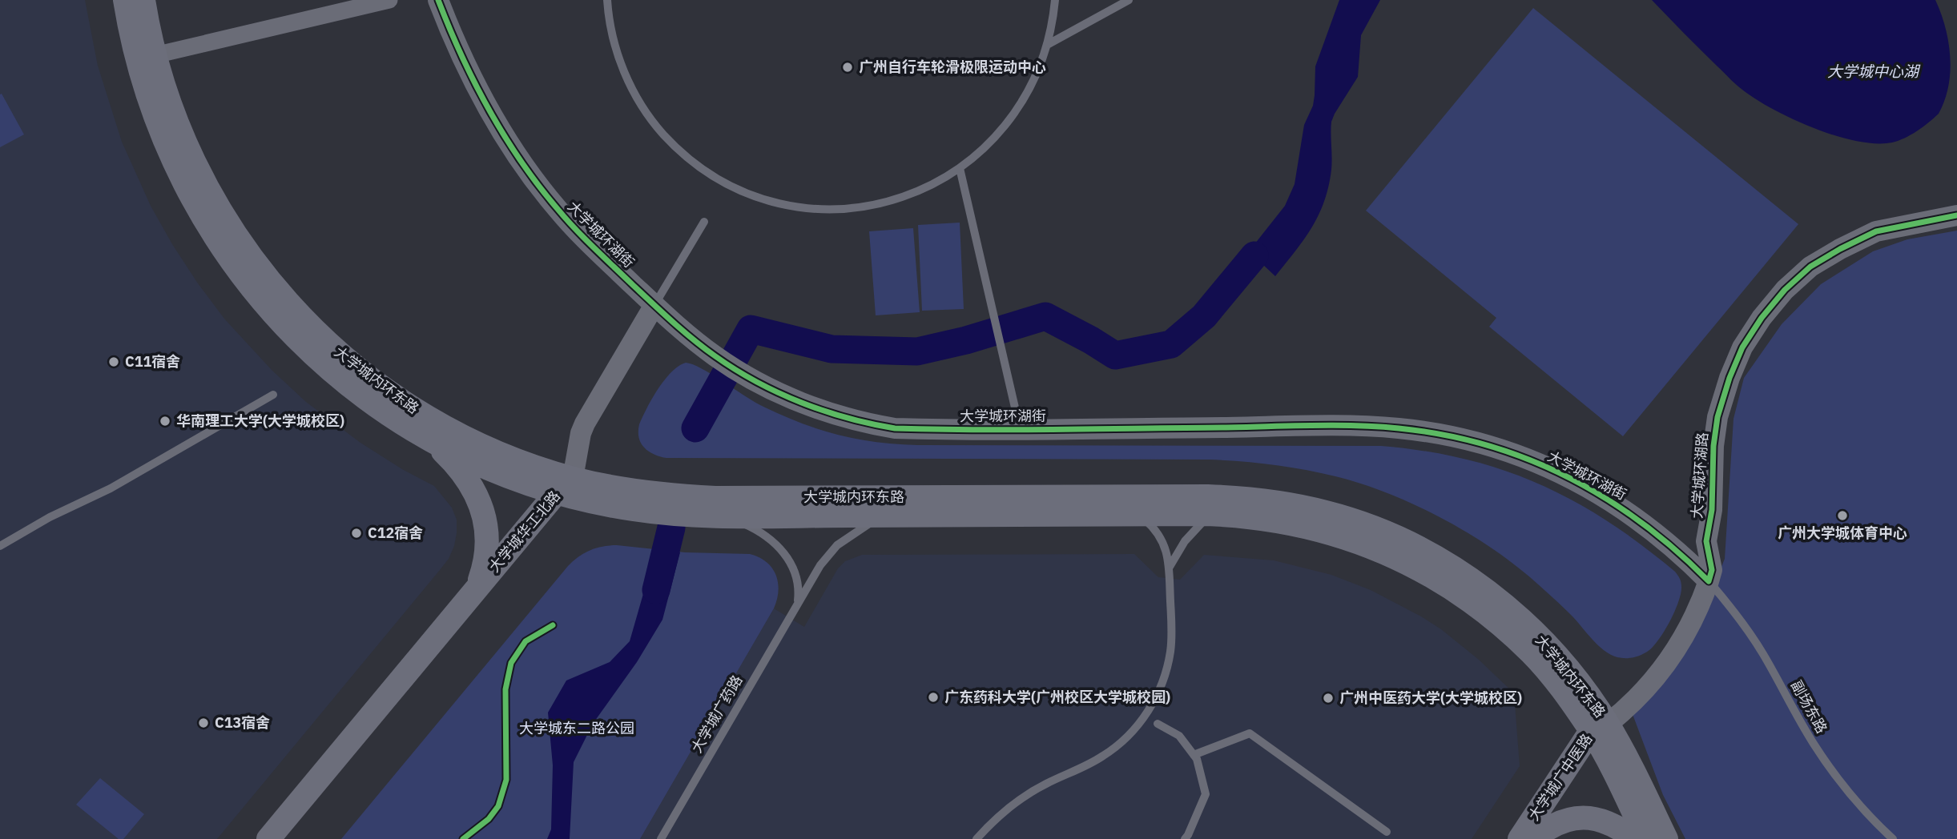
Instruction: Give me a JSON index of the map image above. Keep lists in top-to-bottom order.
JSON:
{
  "streets": {
    "main road": ["大学城内环东路", "大学城华工北路", "大学城广中医路"],
    "street": ["大学城环湖街", "大学城环湖路"],
    "lane": ["副场东路", "大学城广药路"]
  },
  "crossings": [
    ["大学城环湖街", "大学城环湖路"],
    ["大学城环湖街", "副场东路"],
    ["大学城环湖街", "大学城广中医路"],
    ["大学城内环东路", "大学城华工北路"],
    ["大学城内环东路", "大学城广药路"],
    ["大学城内环东路", "大学城广中医路"],
    ["大学城环湖路", "副场东路"],
    ["大学城环湖路", "大学城广中医路"],
    ["副场东路", "大学城广中医路"]
  ],
  "water": ["大学城中心湖"],
  "parks": ["大学城东二路公园"],
  "places": [
    "广州自行车轮滑极限运动中心",
    "C11宿舍",
    "华南理工大学(大学城校区)",
    "广州大学城体育中心",
    "C12宿舍",
    "广东药科大学(广州校区大学城校园)",
    "广州中医药大学(大学城校区)",
    "C13宿舍"
  ]
}
